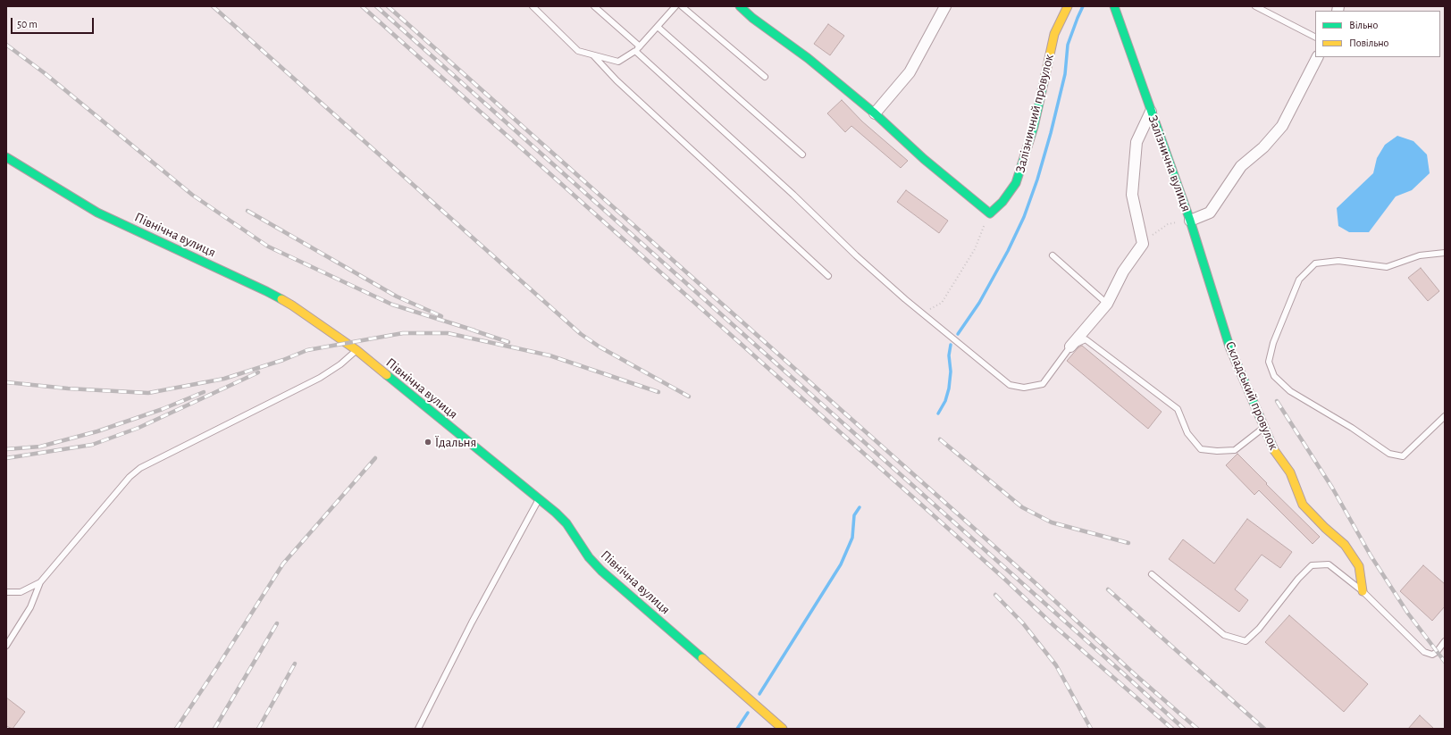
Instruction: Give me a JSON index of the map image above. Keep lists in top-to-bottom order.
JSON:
{
  "streets": {
    "street": [
      "Залізничний провулок",
      "Залізнична вулиця",
      "Північна вулиця",
      "Складський провулок"
    ]
  },
  "crossings": [
    ["Залізнична вулиця", "Складський провулок"]
  ],
  "places": ["Їдальня"],
  "legend": ["Вільно", "Повільно"],
  "scale_bar": "50 m"
}
